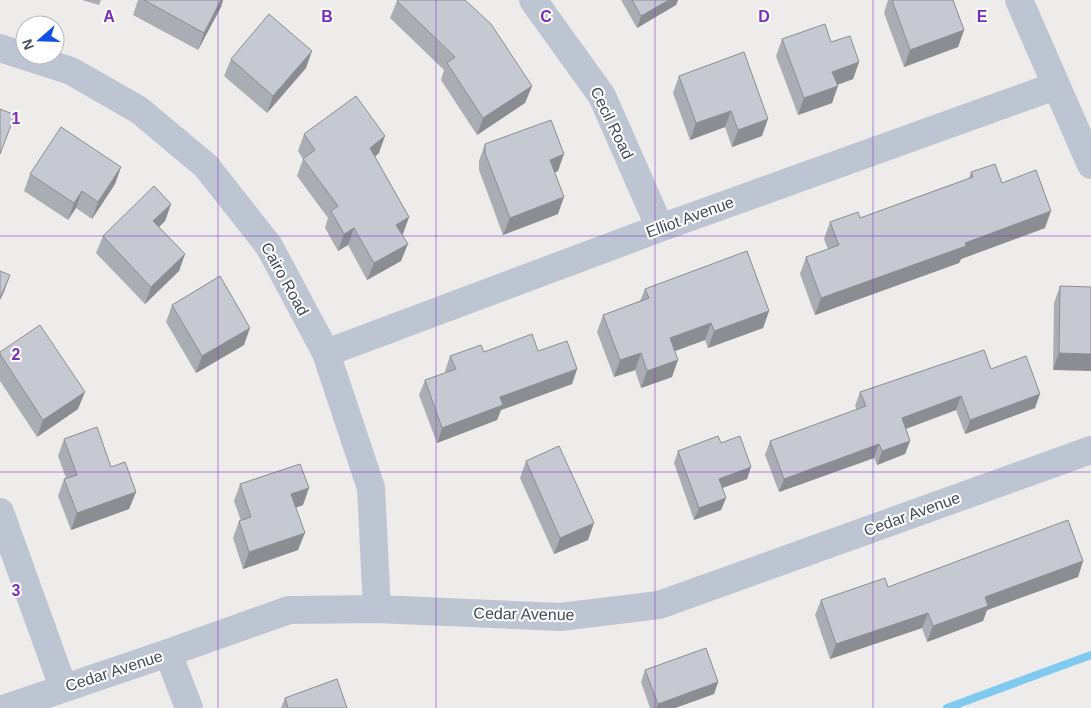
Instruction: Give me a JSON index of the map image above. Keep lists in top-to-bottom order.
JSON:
{
  "streets": {
    "street": [
      "Cecil Road",
      "Elliot Avenue",
      "Cairo Road",
      "Cedar Avenue"
    ]
  },
  "crossings": [
    ["Cecil Road", "Elliot Avenue"],
    ["Elliot Avenue", "Cairo Road"],
    ["Cairo Road", "Cedar Avenue"]
  ],
  "north": "left",
  "grid": {
    "columns": [
      "A",
      "B",
      "C",
      "D",
      "E"
    ],
    "rows": ["1", "2", "3"]
  }
}
